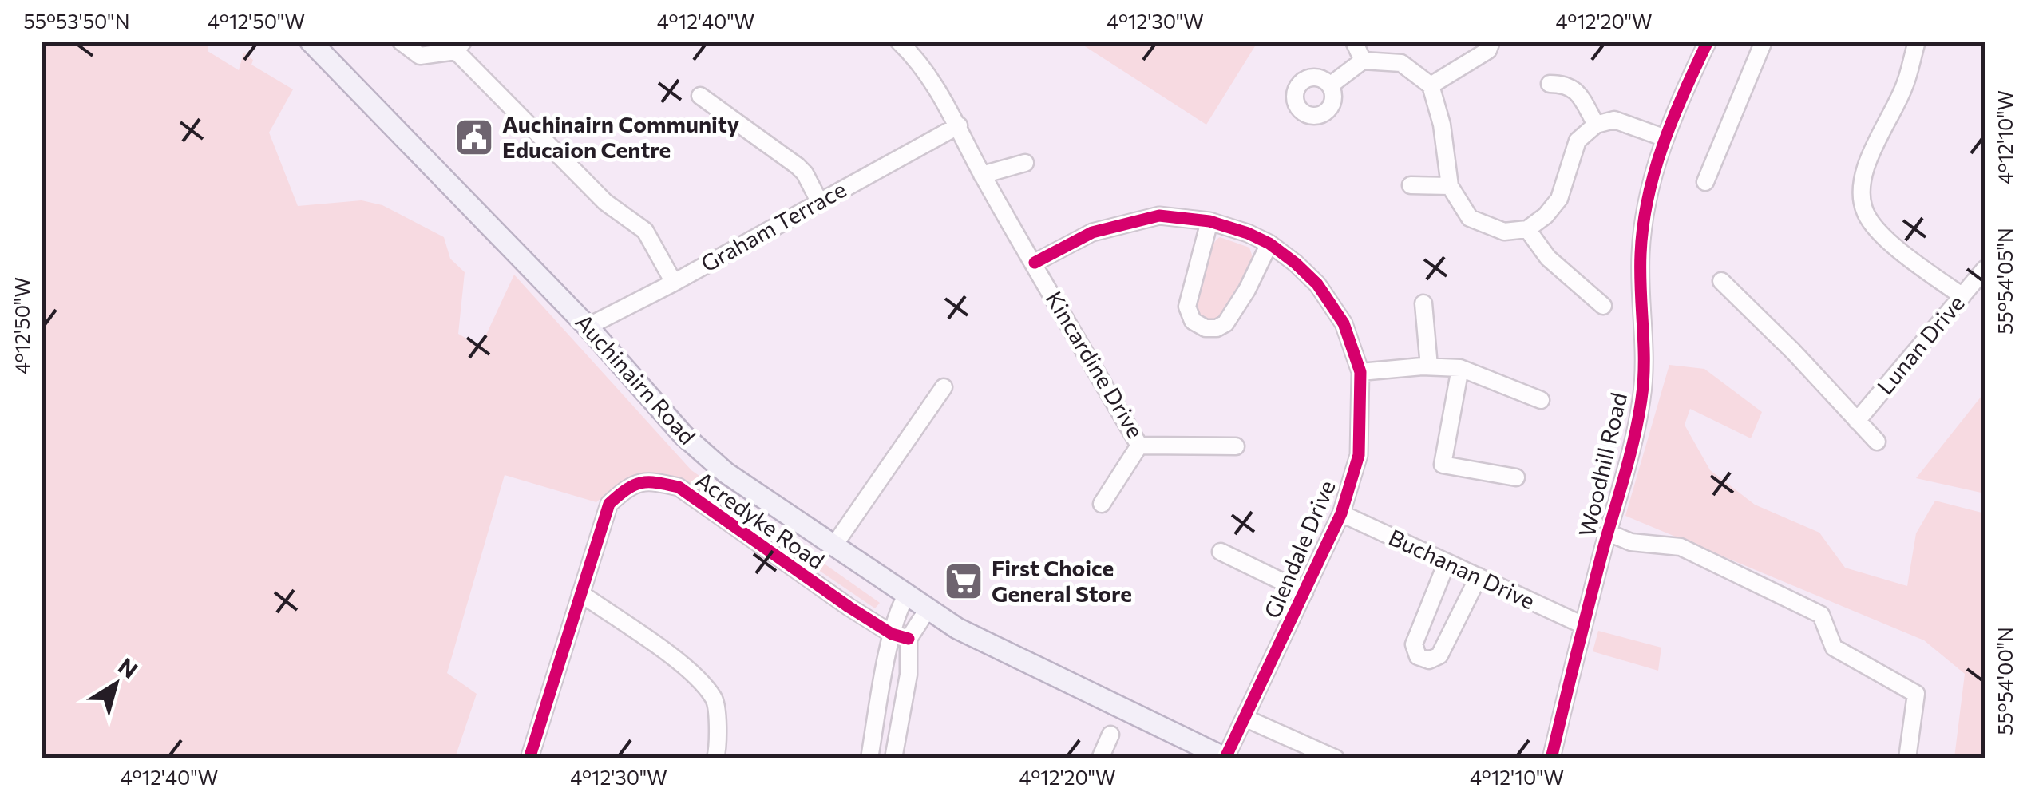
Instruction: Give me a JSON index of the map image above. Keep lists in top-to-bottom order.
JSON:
{
  "streets": {
    "main road": ["Auchinairn Road"],
    "street": [
      "Graham Terrace",
      "Lunan Drive",
      "Kincardine Drive",
      "Woodhill Road",
      "Acredyke Road",
      "Glendale Drive",
      "Buchanan Drive"
    ]
  },
  "crossings": [
    ["Graham Terrace", "Kincardine Drive"],
    ["Graham Terrace", "Auchinairn Road"],
    ["Kincardine Drive", "Glendale Drive"],
    ["Auchinairn Road", "Glendale Drive"],
    ["Woodhill Road", "Buchanan Drive"],
    ["Glendale Drive", "Buchanan Drive"]
  ],
  "places": {
    "public building": ["Auchinairn Community Educaion Centre"],
    "supermarket": ["First Choice General Store"]
  },
  "north": "top right",
  "coordinates": [
    "55°53'50\"N",
    "4°12'50\"W",
    "4°12'40\"W",
    "4°12'30\"W",
    "4°12'20\"W",
    "4°12'10\"W",
    "55°54'05\"N",
    "55°54'00\"N"
  ]
}
